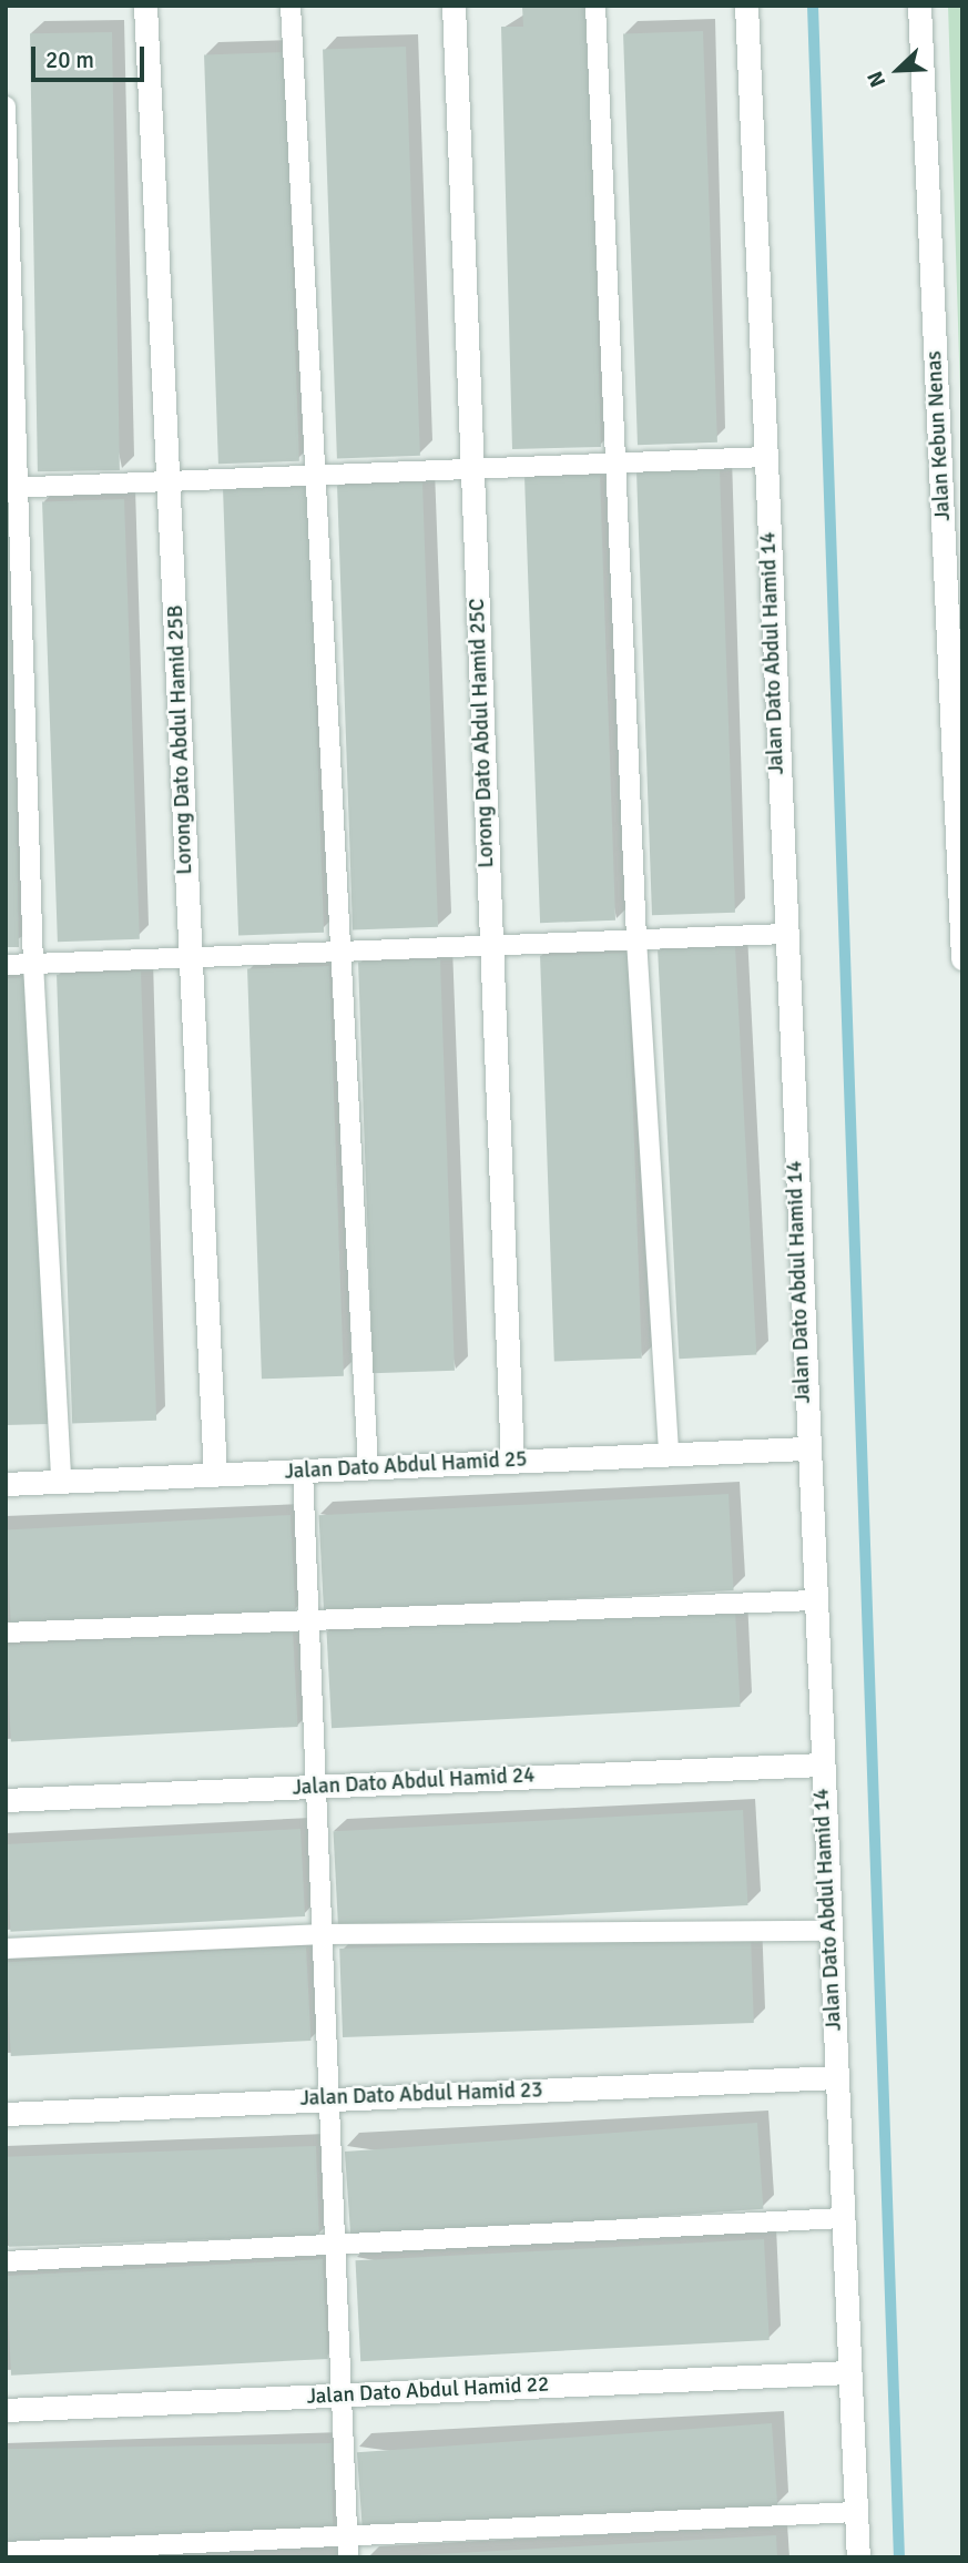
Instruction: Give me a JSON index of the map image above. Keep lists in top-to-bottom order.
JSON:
{
  "streets": {
    "street": [
      "Jalan Kebun Nenas",
      "Jalan Dato Abdul Hamid 14",
      "Lorong Dato Abdul Hamid 25C",
      "Lorong Dato Abdul Hamid 25B",
      "Jalan Dato Abdul Hamid 25",
      "Jalan Dato Abdul Hamid 24",
      "Jalan Dato Abdul Hamid 23",
      "Jalan Dato Abdul Hamid 22"
    ]
  },
  "crossings": [
    ["Jalan Dato Abdul Hamid 14", "Jalan Dato Abdul Hamid 25"],
    ["Jalan Dato Abdul Hamid 14", "Jalan Dato Abdul Hamid 24"],
    ["Jalan Dato Abdul Hamid 14", "Jalan Dato Abdul Hamid 23"],
    ["Jalan Dato Abdul Hamid 14", "Jalan Dato Abdul Hamid 22"],
    ["Lorong Dato Abdul Hamid 25C", "Jalan Dato Abdul Hamid 25"],
    ["Lorong Dato Abdul Hamid 25B", "Jalan Dato Abdul Hamid 25"]
  ],
  "scale_bar": "20 m",
  "north": "bottom left"
}
